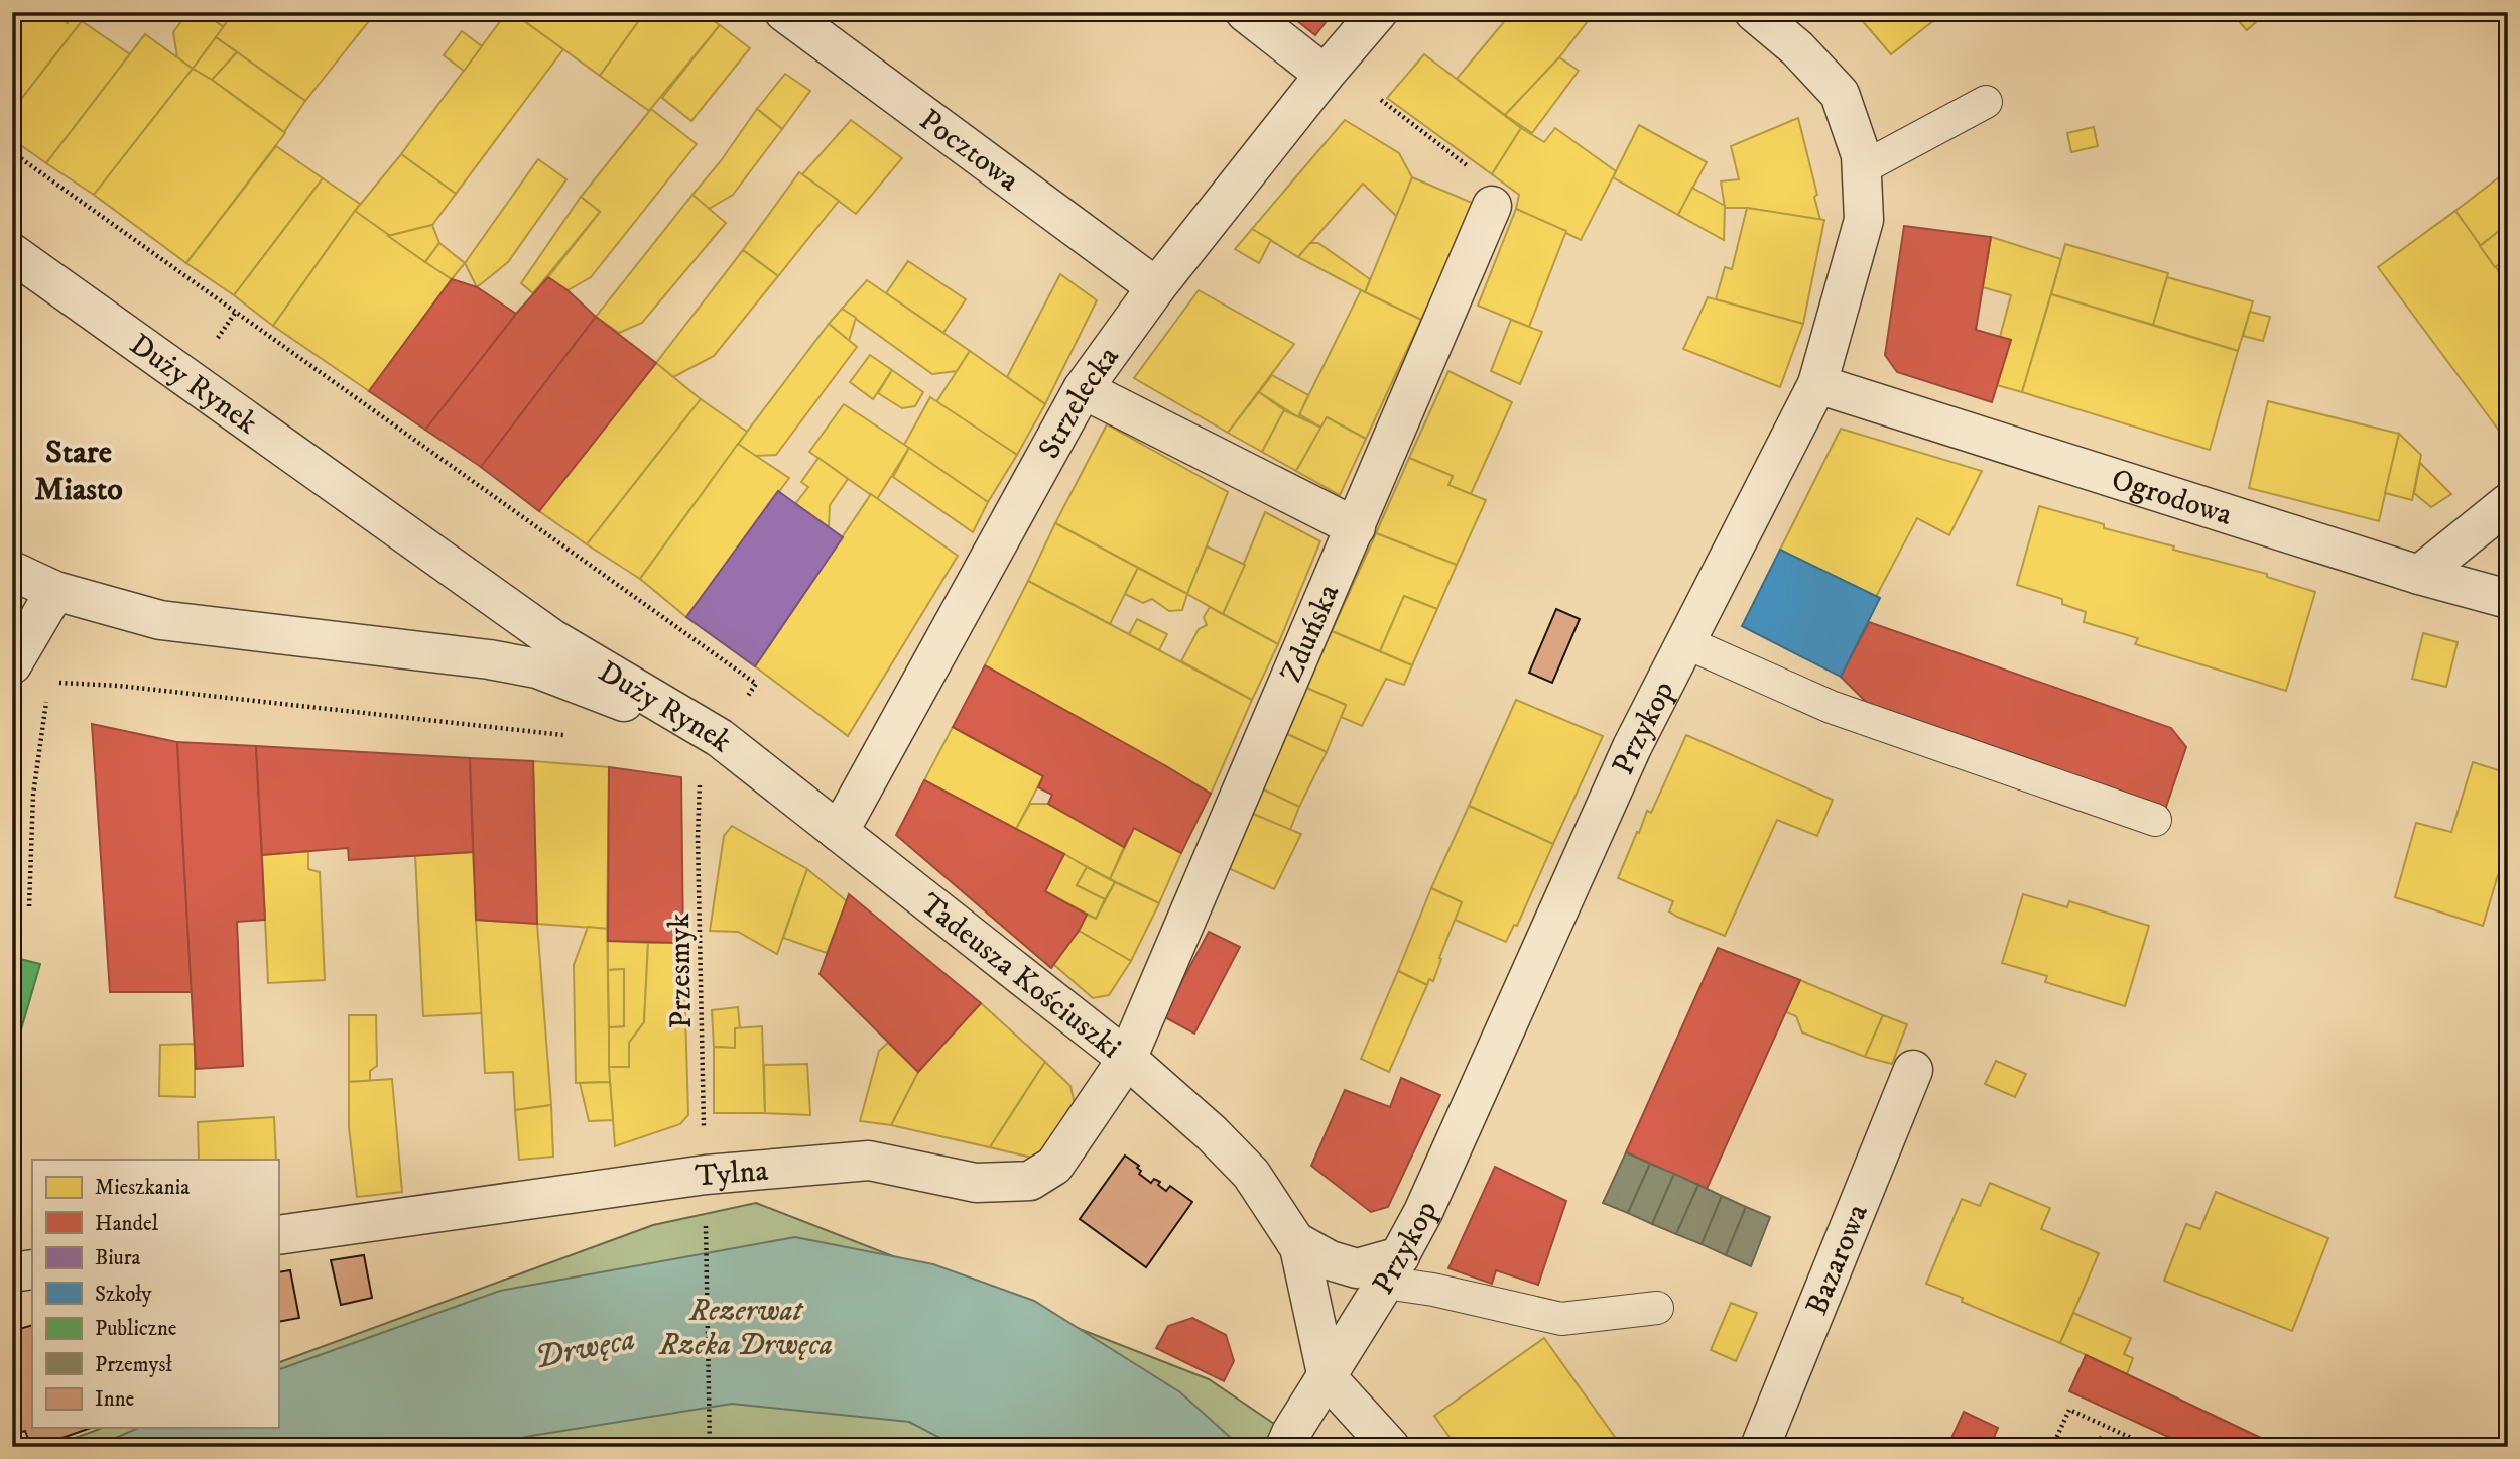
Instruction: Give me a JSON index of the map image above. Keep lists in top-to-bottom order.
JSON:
{
  "streets": {
    "street": [
      "Pocztowa",
      "Duży Rynek",
      "Strzelecka",
      "Ogrodowa",
      "Zduńska",
      "Przykop",
      "Tadeusza Kościuszki",
      "Tylna",
      "Bazarowa"
    ],
    "path": ["Przesmyk"]
  },
  "crossings": [
    ["Pocztowa", "Strzelecka"],
    ["Duży Rynek", "Tadeusza Kościuszki"],
    ["Strzelecka", "Tadeusza Kościuszki"],
    ["Ogrodowa", "Przykop"],
    ["Zduńska", "Tadeusza Kościuszki"],
    ["Zduńska", "Tylna"],
    ["Przykop", "Tadeusza Kościuszki"],
    ["Przesmyk", "Tylna"],
    ["Tadeusza Kościuszki", "Tylna"]
  ],
  "districts": ["Stare Miasto"],
  "water": ["Drwęca"],
  "parks": ["Rezerwat Rzeka Drwęca"],
  "legend": [
    "Mieszkania",
    "Handel",
    "Biura",
    "Szkoły",
    "Publiczne",
    "Przemysł",
    "Inne"
  ]
}
